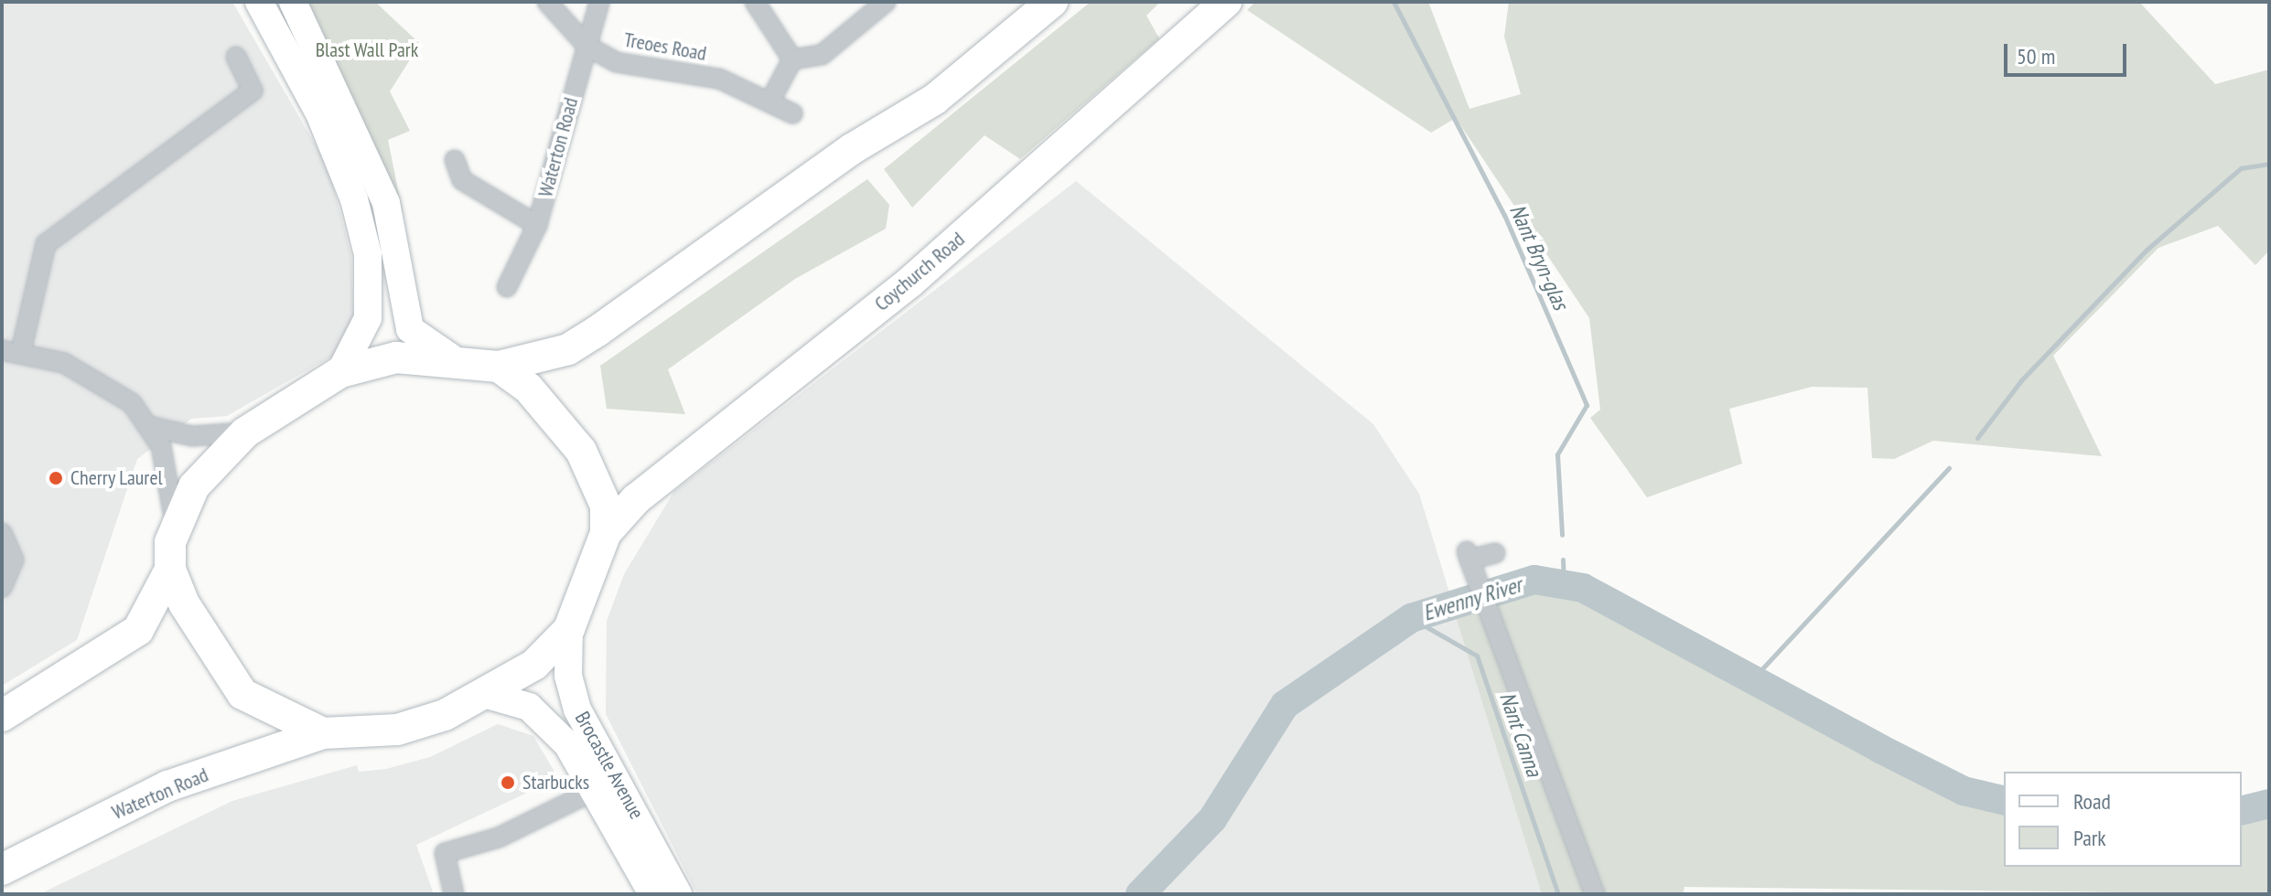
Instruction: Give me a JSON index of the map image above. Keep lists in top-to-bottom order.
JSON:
{
  "streets": {
    "main road": ["Waterton Road", "Coychurch Road", "Brocastle Avenue"],
    "street": ["Treoes Road"]
  },
  "crossings": [
    ["Treoes Road", "Waterton Road"]
  ],
  "water": ["Nant Bryn-glas", "Ewenny River", "Nant Canna"],
  "parks": ["Blast Wall Park"],
  "places": ["Cherry Laurel", "Starbucks"],
  "legend": ["Road", "Park"],
  "scale_bar": "50 m"
}
